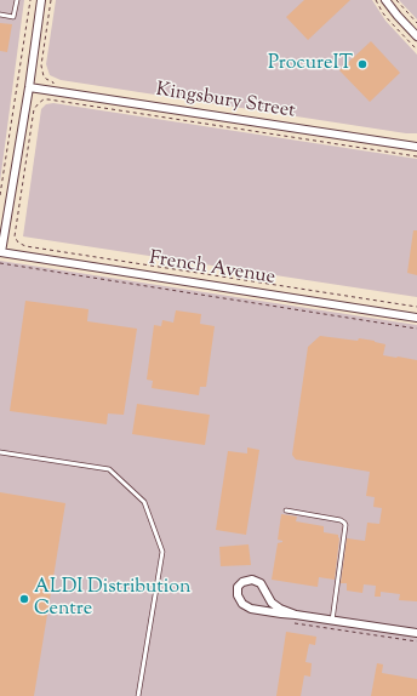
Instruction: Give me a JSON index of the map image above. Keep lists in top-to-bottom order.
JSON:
{
  "streets": {
    "street": ["Kingsbury Street", "French Avenue"]
  },
  "places": ["ProcureIT", "ALDI Distribution Centre"]
}
